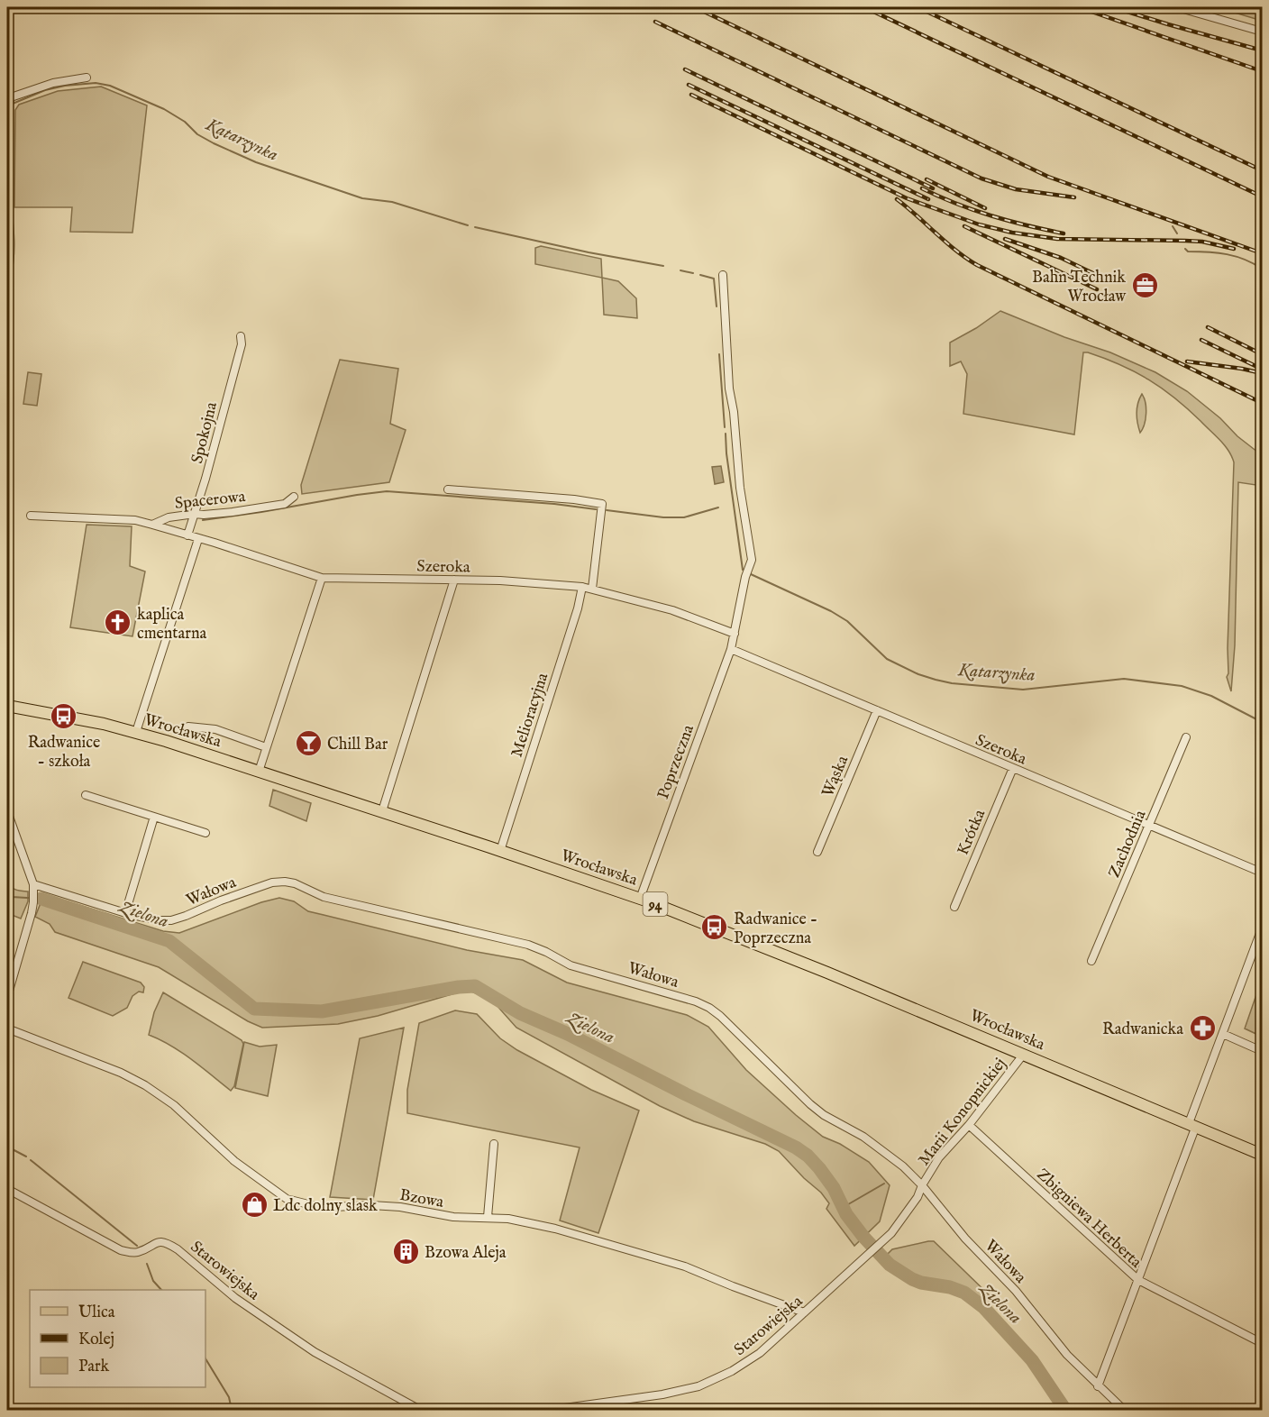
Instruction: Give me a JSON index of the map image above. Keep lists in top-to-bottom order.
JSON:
{
  "streets": {
    "main road": ["Wrocławska", "94"],
    "street": [
      "Spokojna",
      "Spacerowa",
      "Szeroka",
      "Melioracyjna",
      "Poprzeczna",
      "Wąska",
      "Krótka",
      "Zachodnia",
      "Wałowa",
      "Marii Konopnickiej",
      "Bzowa",
      "Zbigniewa Herberta",
      "Starowiejska"
    ]
  },
  "crossings": [
    ["Spokojna", "Spacerowa"],
    ["Spokojna", "Szeroka"],
    ["Spacerowa", "Szeroka"],
    ["Szeroka", "Melioracyjna"],
    ["Szeroka", "Poprzeczna"],
    ["Szeroka", "Wąska"],
    ["Szeroka", "Krótka"],
    ["Szeroka", "Zachodnia"],
    ["Melioracyjna", "Wrocławska"],
    ["Wrocławska", "Poprzeczna"],
    ["Wrocławska", "Marii Konopnickiej"],
    ["Wałowa", "Marii Konopnickiej"],
    ["Wałowa", "Starowiejska"],
    ["Marii Konopnickiej", "Zbigniewa Herberta"],
    ["Marii Konopnickiej", "Starowiejska"],
    ["Bzowa", "Starowiejska"]
  ],
  "water": ["Katarzynka", "Zielona"],
  "places": {
    "office": ["Bahn Technik Wrocław"],
    "church": ["kaplica cmentarna"],
    "bus stop": ["Radwanice - szkoła", "Radwanice - Poprzeczna"],
    "bar": ["Chill Bar"],
    "pharmacy": ["Radwanicka"],
    "shop": ["Ldc dolny slask"],
    "building": ["Bzowa Aleja"]
  },
  "legend": ["Ulica", "Kolej", "Park"]
}
